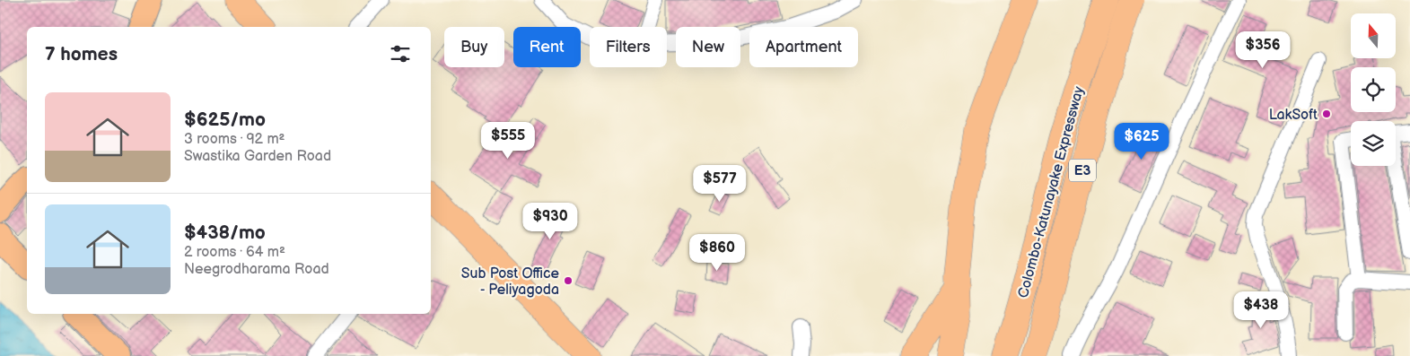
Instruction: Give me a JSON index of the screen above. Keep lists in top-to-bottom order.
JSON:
{
  "streets": {
    "highway": ["E3", "Colombo-Katunayake Expressway"]
  },
  "places": ["LakSoft", "Sub Post Office - Peliyagoda"],
  "north": "top",
  "page": {
    "chip": [
      "Buy",
      "Rent",
      "Filters",
      "New",
      "Apartment"
    ],
    "heading": "7 homes",
    "price": [
      "$356",
      "$555",
      "$625",
      "$577",
      "$930",
      "$860",
      "$438"
    ],
    "list": [
      {
        "name": "$625/mo",
        "note": "3 rooms · 92 m² · Swastika Garden Road"
      },
      {
        "name": "$438/mo",
        "note": "2 rooms · 64 m² · Neegrodharama Road"
      }
    ]
  }
}
